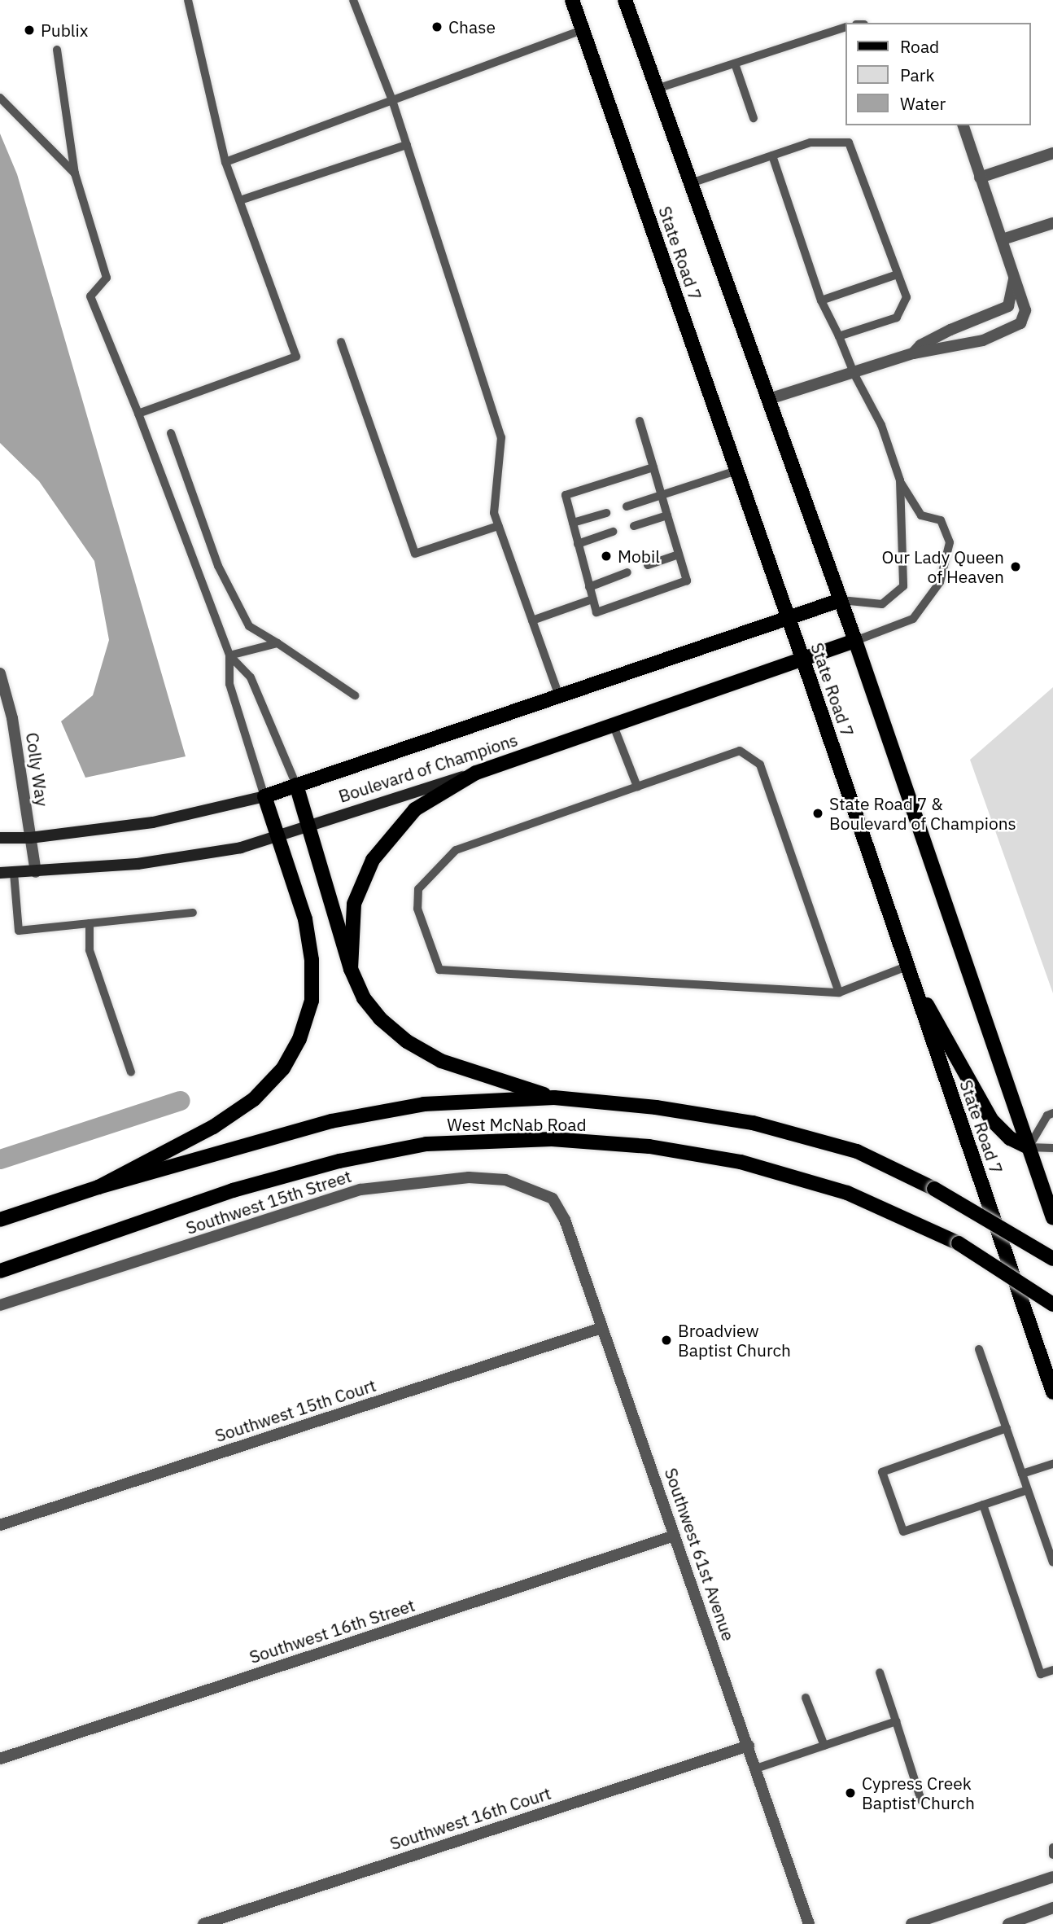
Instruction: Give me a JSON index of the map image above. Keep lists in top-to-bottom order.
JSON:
{
  "streets": {
    "main road": ["State Road 7", "Boulevard of Champions", "West McNab Road"],
    "street": [
      "Colly Way",
      "Southwest 15th Street",
      "Southwest 15th Court",
      "Southwest 61st Avenue",
      "Southwest 16th Street",
      "Southwest 16th Court"
    ]
  },
  "crossings": [
    ["State Road 7", "Boulevard of Champions"],
    ["Boulevard of Champions", "Colly Way"],
    ["Southwest 15th Street", "Southwest 61st Avenue"],
    ["Southwest 15th Court", "Southwest 61st Avenue"],
    ["Southwest 61st Avenue", "Southwest 16th Street"],
    ["Southwest 61st Avenue", "Southwest 16th Court"]
  ],
  "places": [
    "Chase",
    "Publix",
    "Mobil",
    "Our Lady Queen of Heaven",
    "State Road 7 & Boulevard of Champions",
    "Broadview Baptist Church",
    "Cypress Creek Baptist Church"
  ],
  "legend": ["Road", "Park", "Water"]
}
